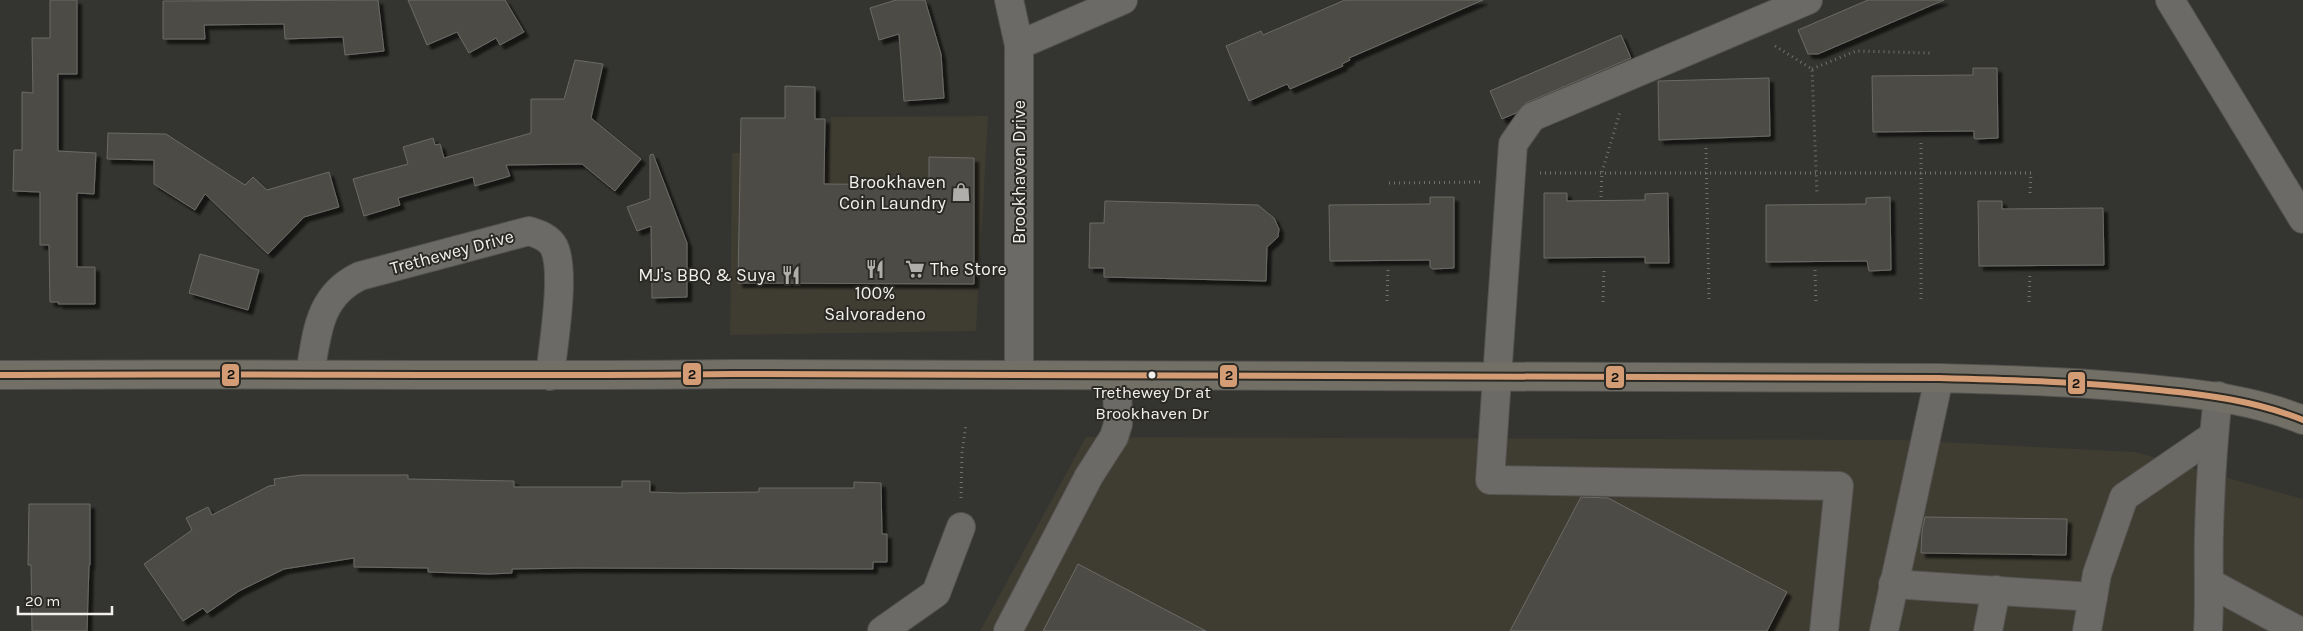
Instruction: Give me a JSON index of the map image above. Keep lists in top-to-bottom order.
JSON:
{
  "streets": {
    "street": ["Brookhaven Drive", "Trethewey Drive"]
  },
  "places": {
    "shop": ["Brookhaven Coin Laundry"],
    "restaurant": ["100% Salvoradeno", "MJ's BBQ & Suya"],
    "supermarket": ["The Store"],
    "other": ["Trethewey Dr at Brookhaven Dr"]
  },
  "lines": ["transit line 2"],
  "scale_bar": "20 m"
}
